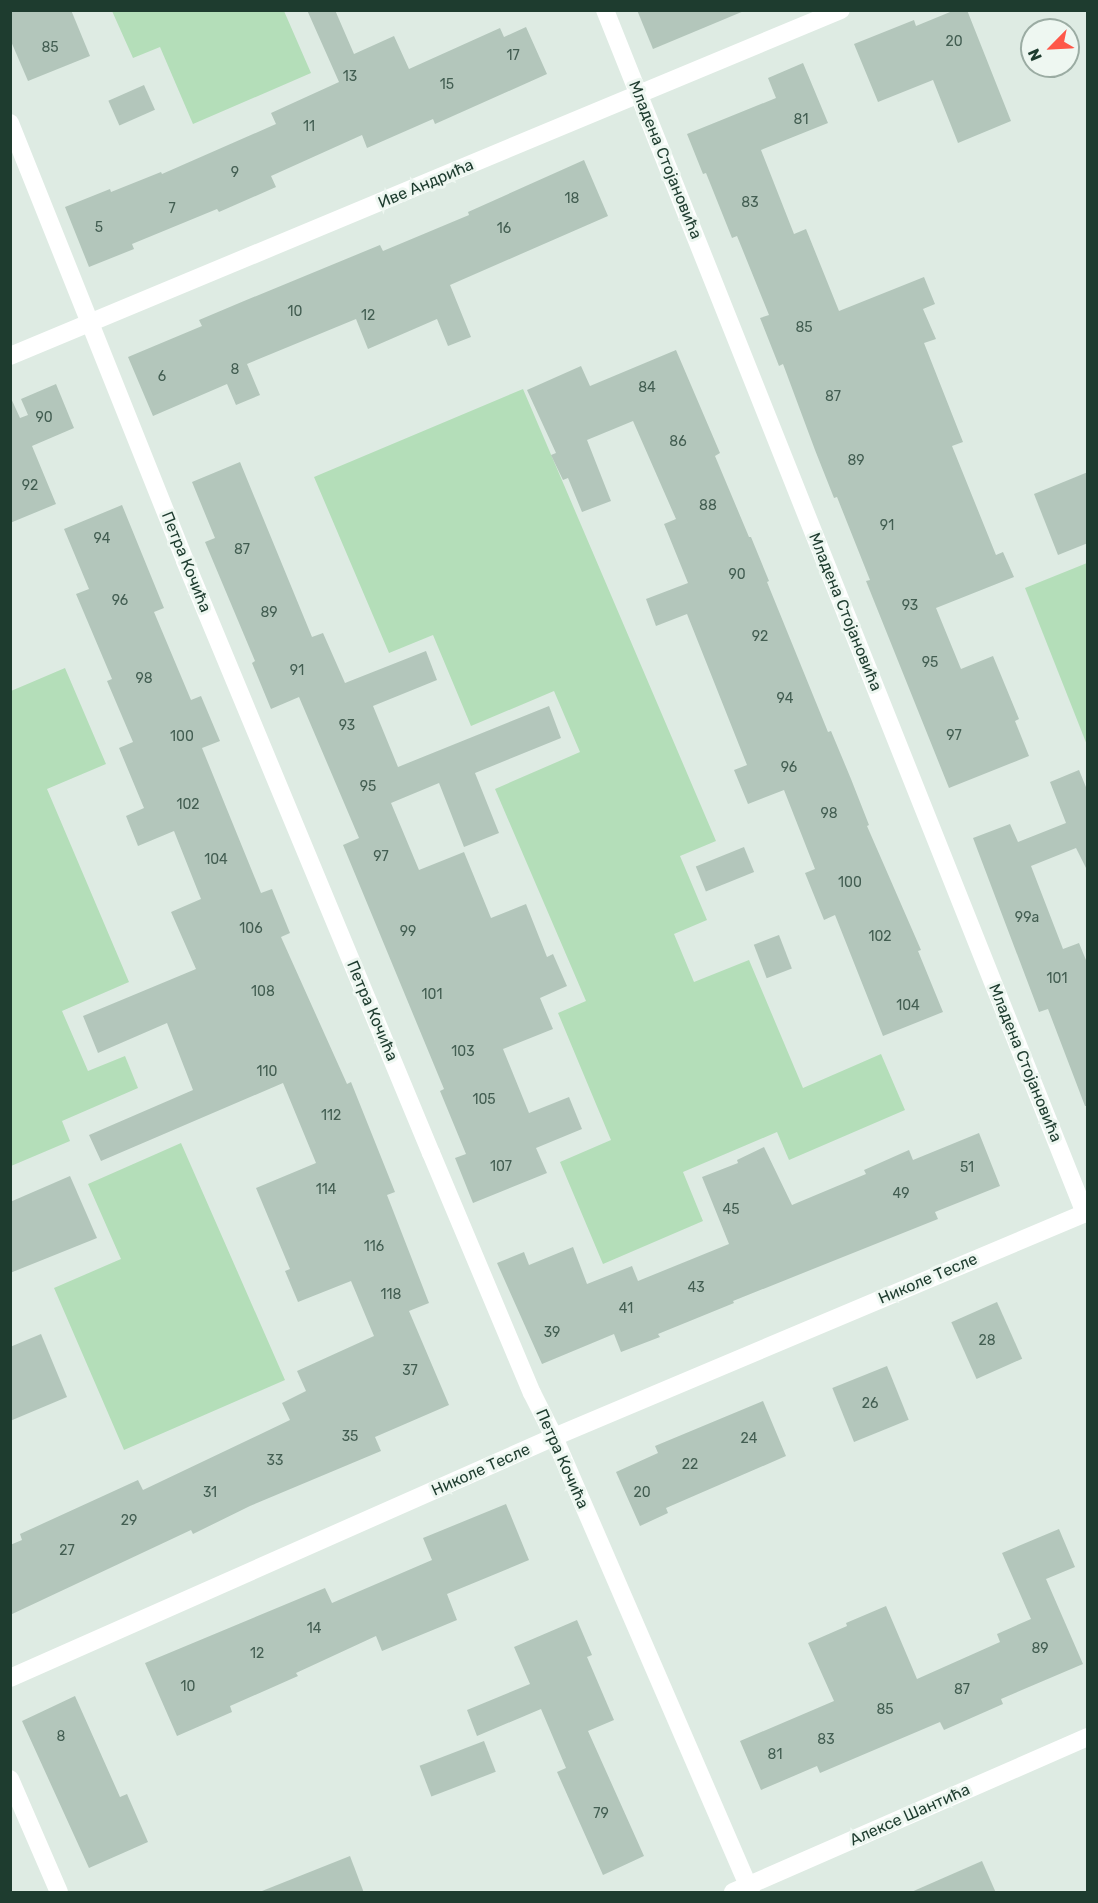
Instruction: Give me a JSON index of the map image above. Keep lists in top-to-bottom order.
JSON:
{
  "streets": {
    "street": [
      "Младена Стојановића",
      "Иве Андрића",
      "Петра Кочића",
      "Николе Тесле",
      "Алексе Шантића"
    ]
  },
  "crossings": [
    ["Младена Стојановића", "Иве Андрића"],
    ["Младена Стојановића", "Николе Тесле"],
    ["Иве Андрића", "Петра Кочића"],
    ["Петра Кочића", "Николе Тесле"],
    ["Петра Кочића", "Алексе Шантића"]
  ],
  "house_numbers": [
    "20",
    "85",
    "17",
    "13",
    "15",
    "81",
    "11",
    "9",
    "18",
    "83",
    "7",
    "5",
    "16",
    "10",
    "12",
    "85",
    "8",
    "6",
    "84",
    "87",
    "90",
    "86",
    "89",
    "92",
    "88",
    "91",
    "94",
    "87",
    "90",
    "96",
    "93",
    "89",
    "92",
    "95",
    "91",
    "98",
    "94",
    "93",
    "97",
    "100",
    "96",
    "95",
    "102",
    "98",
    "97",
    "104",
    "100",
    "99a",
    "106",
    "99",
    "102",
    "101",
    "108",
    "101",
    "104",
    "103",
    "110",
    "105",
    "112",
    "107",
    "51",
    "114",
    "49",
    "45",
    "116",
    "43",
    "118",
    "41",
    "39",
    "28",
    "37",
    "26",
    "35",
    "24",
    "33",
    "22",
    "31",
    "20",
    "29",
    "27",
    "14",
    "89",
    "12",
    "10",
    "87",
    "85",
    "8",
    "83",
    "81",
    "79"
  ],
  "north": "bottom left"
}
